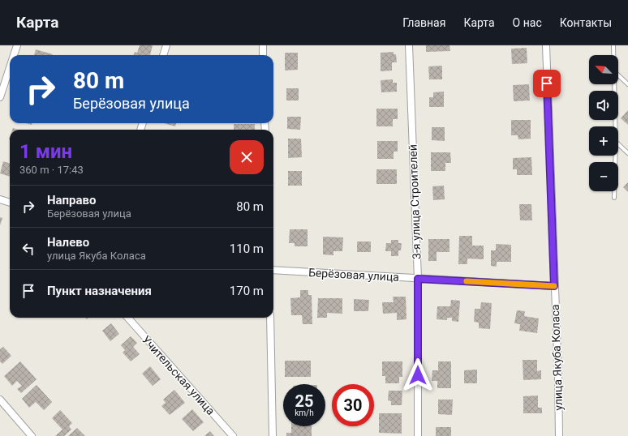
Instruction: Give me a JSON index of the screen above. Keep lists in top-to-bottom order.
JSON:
{
  "streets": {
    "street": [
      "3-я улица Строителей",
      "Берёзовая улица",
      "улица Якуба Коласа",
      "Учительская улица"
    ]
  },
  "crossings": [
    ["3-я улица Строителей", "Берёзовая улица"],
    ["Берёзовая улица", "улица Якуба Коласа"]
  ],
  "north": "top left",
  "page": {
    "header": "Карта",
    "nav": [
      "Главная",
      "Карта",
      "О нас",
      "Контакты"
    ],
    "map_buttons": ["+", "−"],
    "turn": ["80 m", "Берёзовая улица"],
    "heading": ["1 мин", "360 m · 17:43"],
    "list": [
      {
        "name": "Направо",
        "note": "Берёзовая улица",
        "value": "80 m"
      },
      {
        "name": "Налево",
        "note": "улица Якуба Коласа",
        "value": "110 m"
      },
      {
        "name": "Пункт назначения",
        "value": "170 m"
      }
    ],
    "speed": "25 km/h",
    "limit": "30"
  }
}
